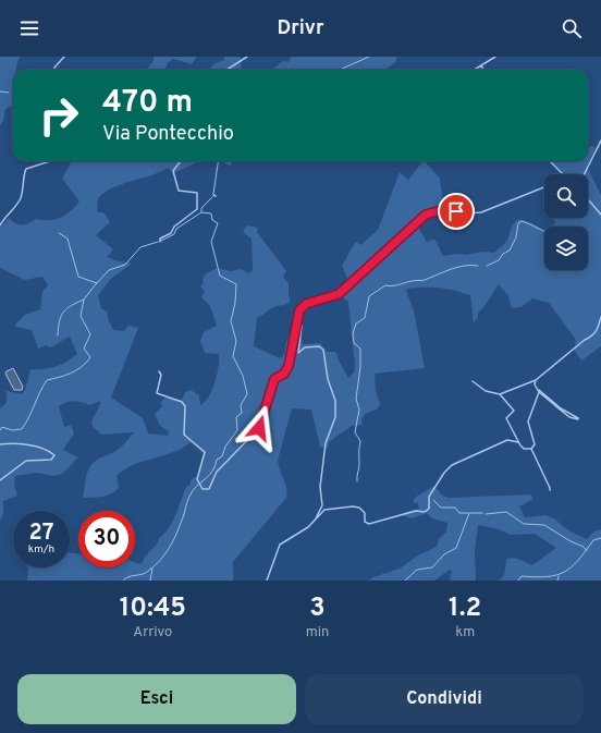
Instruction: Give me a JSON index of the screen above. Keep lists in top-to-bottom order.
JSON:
{
  "page": {
    "header": "Drivr",
    "turn": ["470 m", "Via Pontecchio"],
    "speed": "27 km/h",
    "limit": "30",
    "eta": [
      "10:45",
      "Arrivo",
      "3",
      "min",
      "1.2",
      "km"
    ],
    "buttons": ["Esci", "Condividi"]
  }
}
